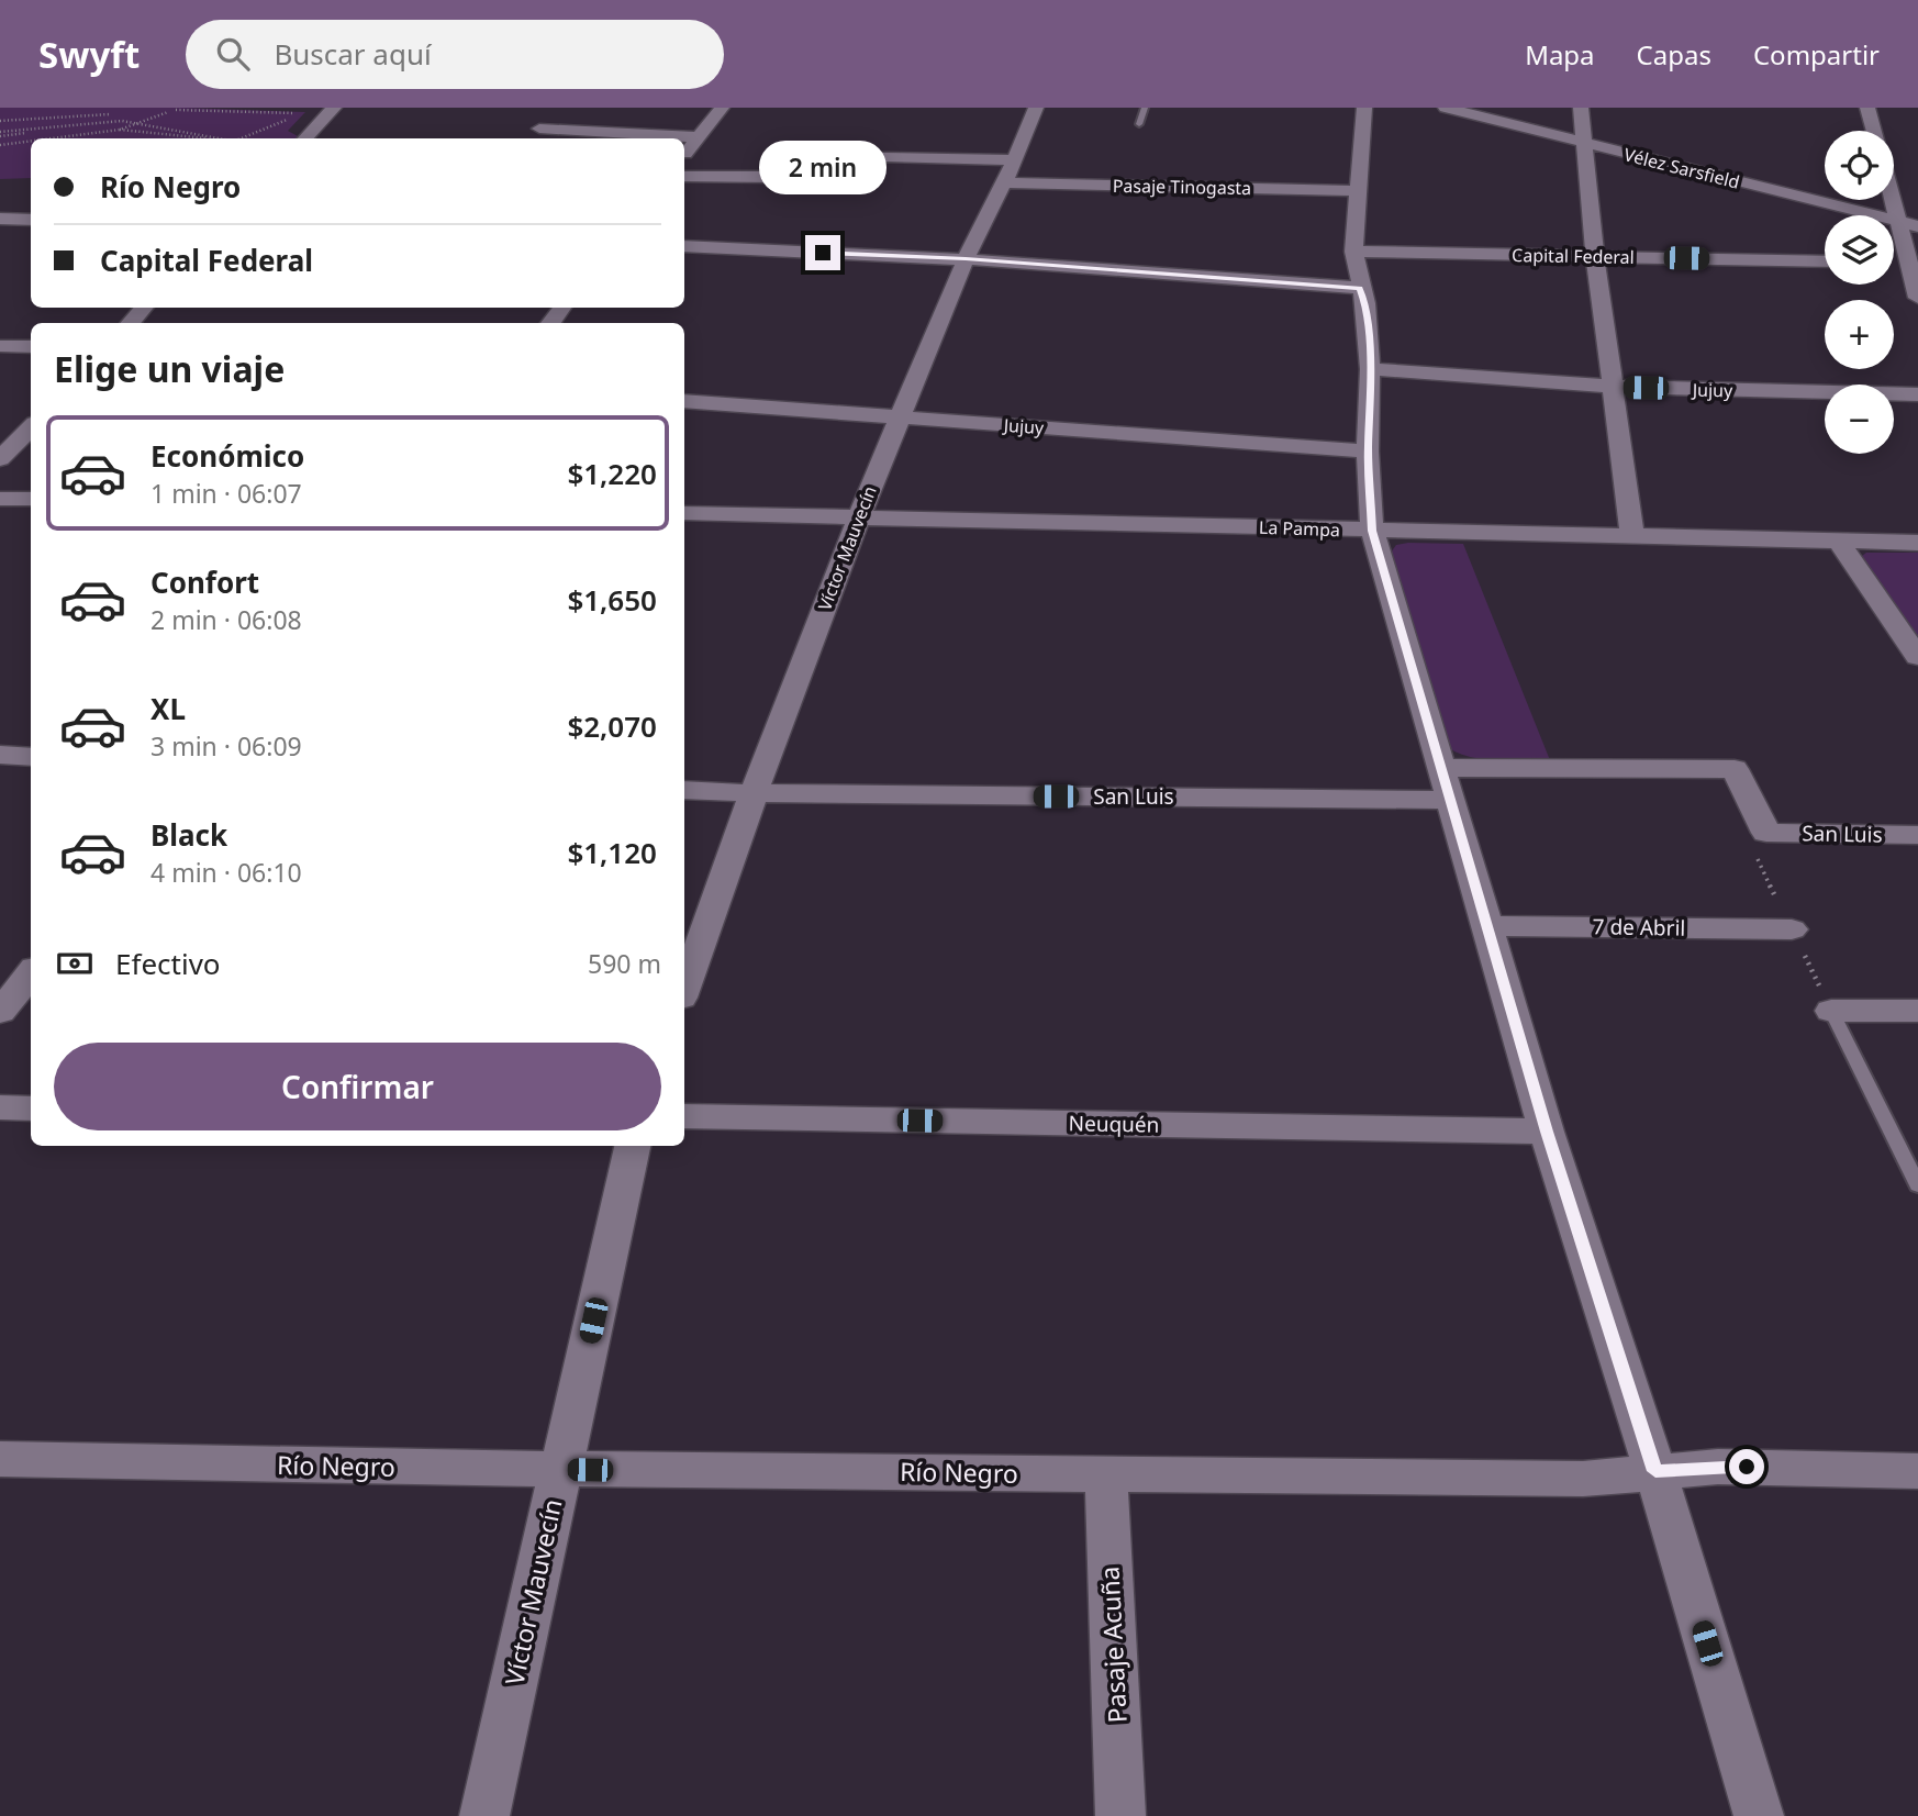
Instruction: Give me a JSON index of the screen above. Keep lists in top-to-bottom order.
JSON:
{
  "streets": {
    "street": [
      "Vélez Sarsfield",
      "Pasaje Tinogasta",
      "Capital Federal",
      "Jujuy",
      "La Pampa",
      "Víctor Mauvecín",
      "San Luis",
      "7 de Abril",
      "Neuquén",
      "Río Negro",
      "Pasaje Acuña"
    ]
  },
  "crossings": [
    ["Pasaje Tinogasta", "Víctor Mauvecín"],
    ["Jujuy", "Víctor Mauvecín"],
    ["La Pampa", "Víctor Mauvecín"],
    ["Víctor Mauvecín", "San Luis"],
    ["Víctor Mauvecín", "Río Negro"],
    ["Río Negro", "Pasaje Acuña"]
  ],
  "page": {
    "header": "Swyft",
    "search": "Buscar aquí",
    "nav": ["Mapa", "Capas", "Compartir"],
    "map_buttons": ["+", "−"],
    "banner": ["Río Negro", "Capital Federal"],
    "bubble": "2 min",
    "heading": "Elige un viaje",
    "list": [
      {
        "name": "Económico",
        "note": "1 min · 06:07",
        "value": "$1,220"
      },
      {
        "name": "Confort",
        "note": "2 min · 06:08",
        "value": "$1,650"
      },
      {
        "name": "XL",
        "note": "3 min · 06:09",
        "value": "$2,070"
      },
      {
        "name": "Black",
        "note": "4 min · 06:10",
        "value": "$1,120"
      }
    ],
    "pay": ["Efectivo", "590 m"],
    "buttons": "Confirmar"
  }
}
